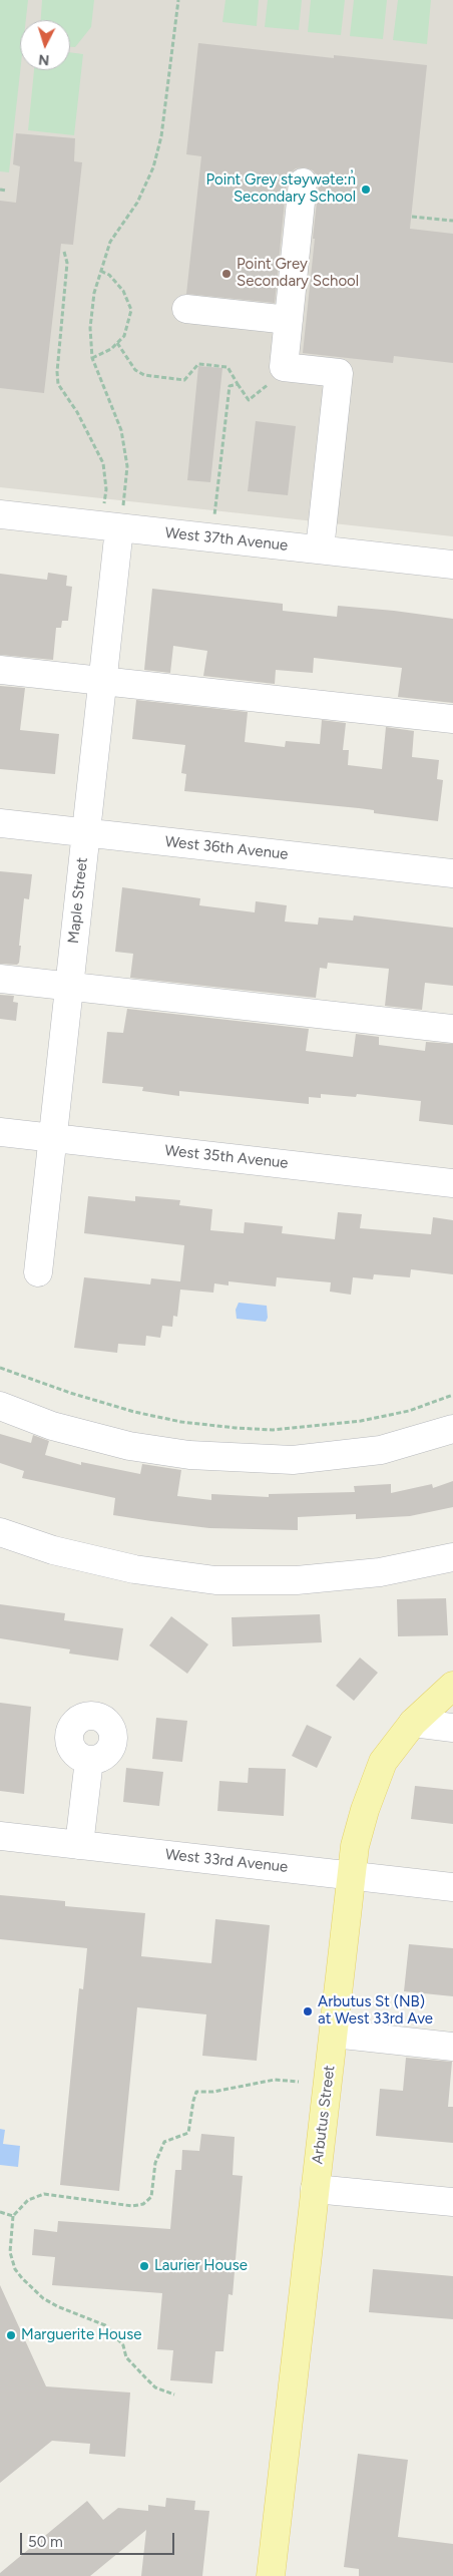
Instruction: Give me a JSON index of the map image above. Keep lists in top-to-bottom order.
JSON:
{
  "streets": {
    "main road": ["Arbutus Street"],
    "street": [
      "West 37th Avenue",
      "West 36th Avenue",
      "Maple Street",
      "West 35th Avenue",
      "West 33rd Avenue"
    ]
  },
  "crossings": [
    ["West 37th Avenue", "Maple Street"],
    ["West 36th Avenue", "Maple Street"],
    ["Maple Street", "West 35th Avenue"],
    ["West 33rd Avenue", "Arbutus Street"]
  ],
  "places": [
    "Point Grey stəywəte:n̓ Secondary School",
    "Point Grey Secondary School",
    "Arbutus St (NB) at West 33rd Ave",
    "Laurier House",
    "Marguerite House"
  ],
  "scale_bar": "50 m",
  "north": "bottom"
}
